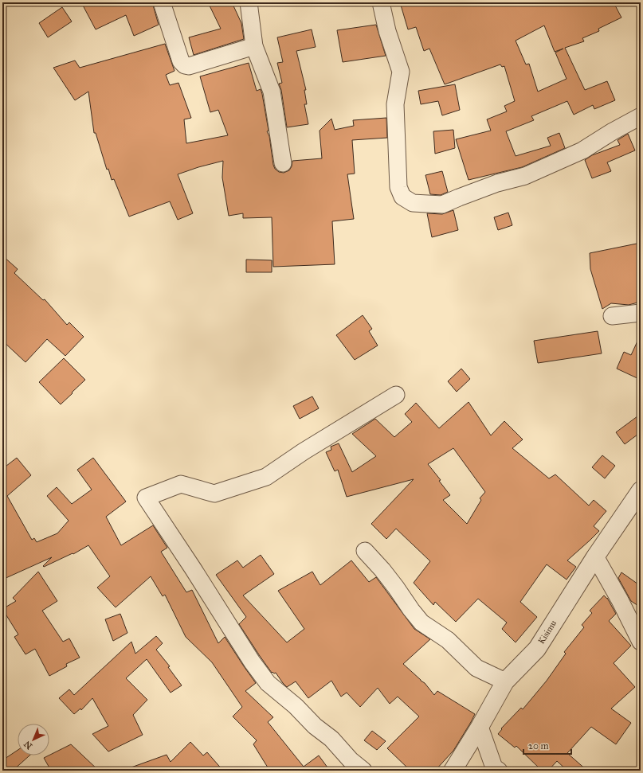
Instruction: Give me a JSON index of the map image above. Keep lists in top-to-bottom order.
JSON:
{
  "streets": {
    "street": ["Kisimu"]
  },
  "scale_bar": "20 m",
  "north": "bottom left"
}
